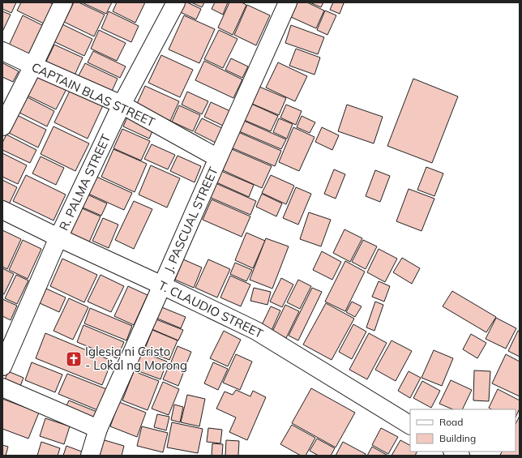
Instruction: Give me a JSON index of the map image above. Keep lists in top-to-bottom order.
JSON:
{
  "streets": {
    "street": [
      "CAPTAIN BLAS STREET",
      "R. PALMA STREET",
      "J. PASCUAL STREET",
      "T. CLAUDIO STREET"
    ]
  },
  "crossings": [
    ["CAPTAIN BLAS STREET", "R. PALMA STREET"],
    ["CAPTAIN BLAS STREET", "J. PASCUAL STREET"],
    ["R. PALMA STREET", "T. CLAUDIO STREET"],
    ["J. PASCUAL STREET", "T. CLAUDIO STREET"]
  ],
  "places": {
    "church": ["Iglesia ni Cristo - Lokal ng Morong"]
  },
  "legend": ["Road", "Building"]
}
